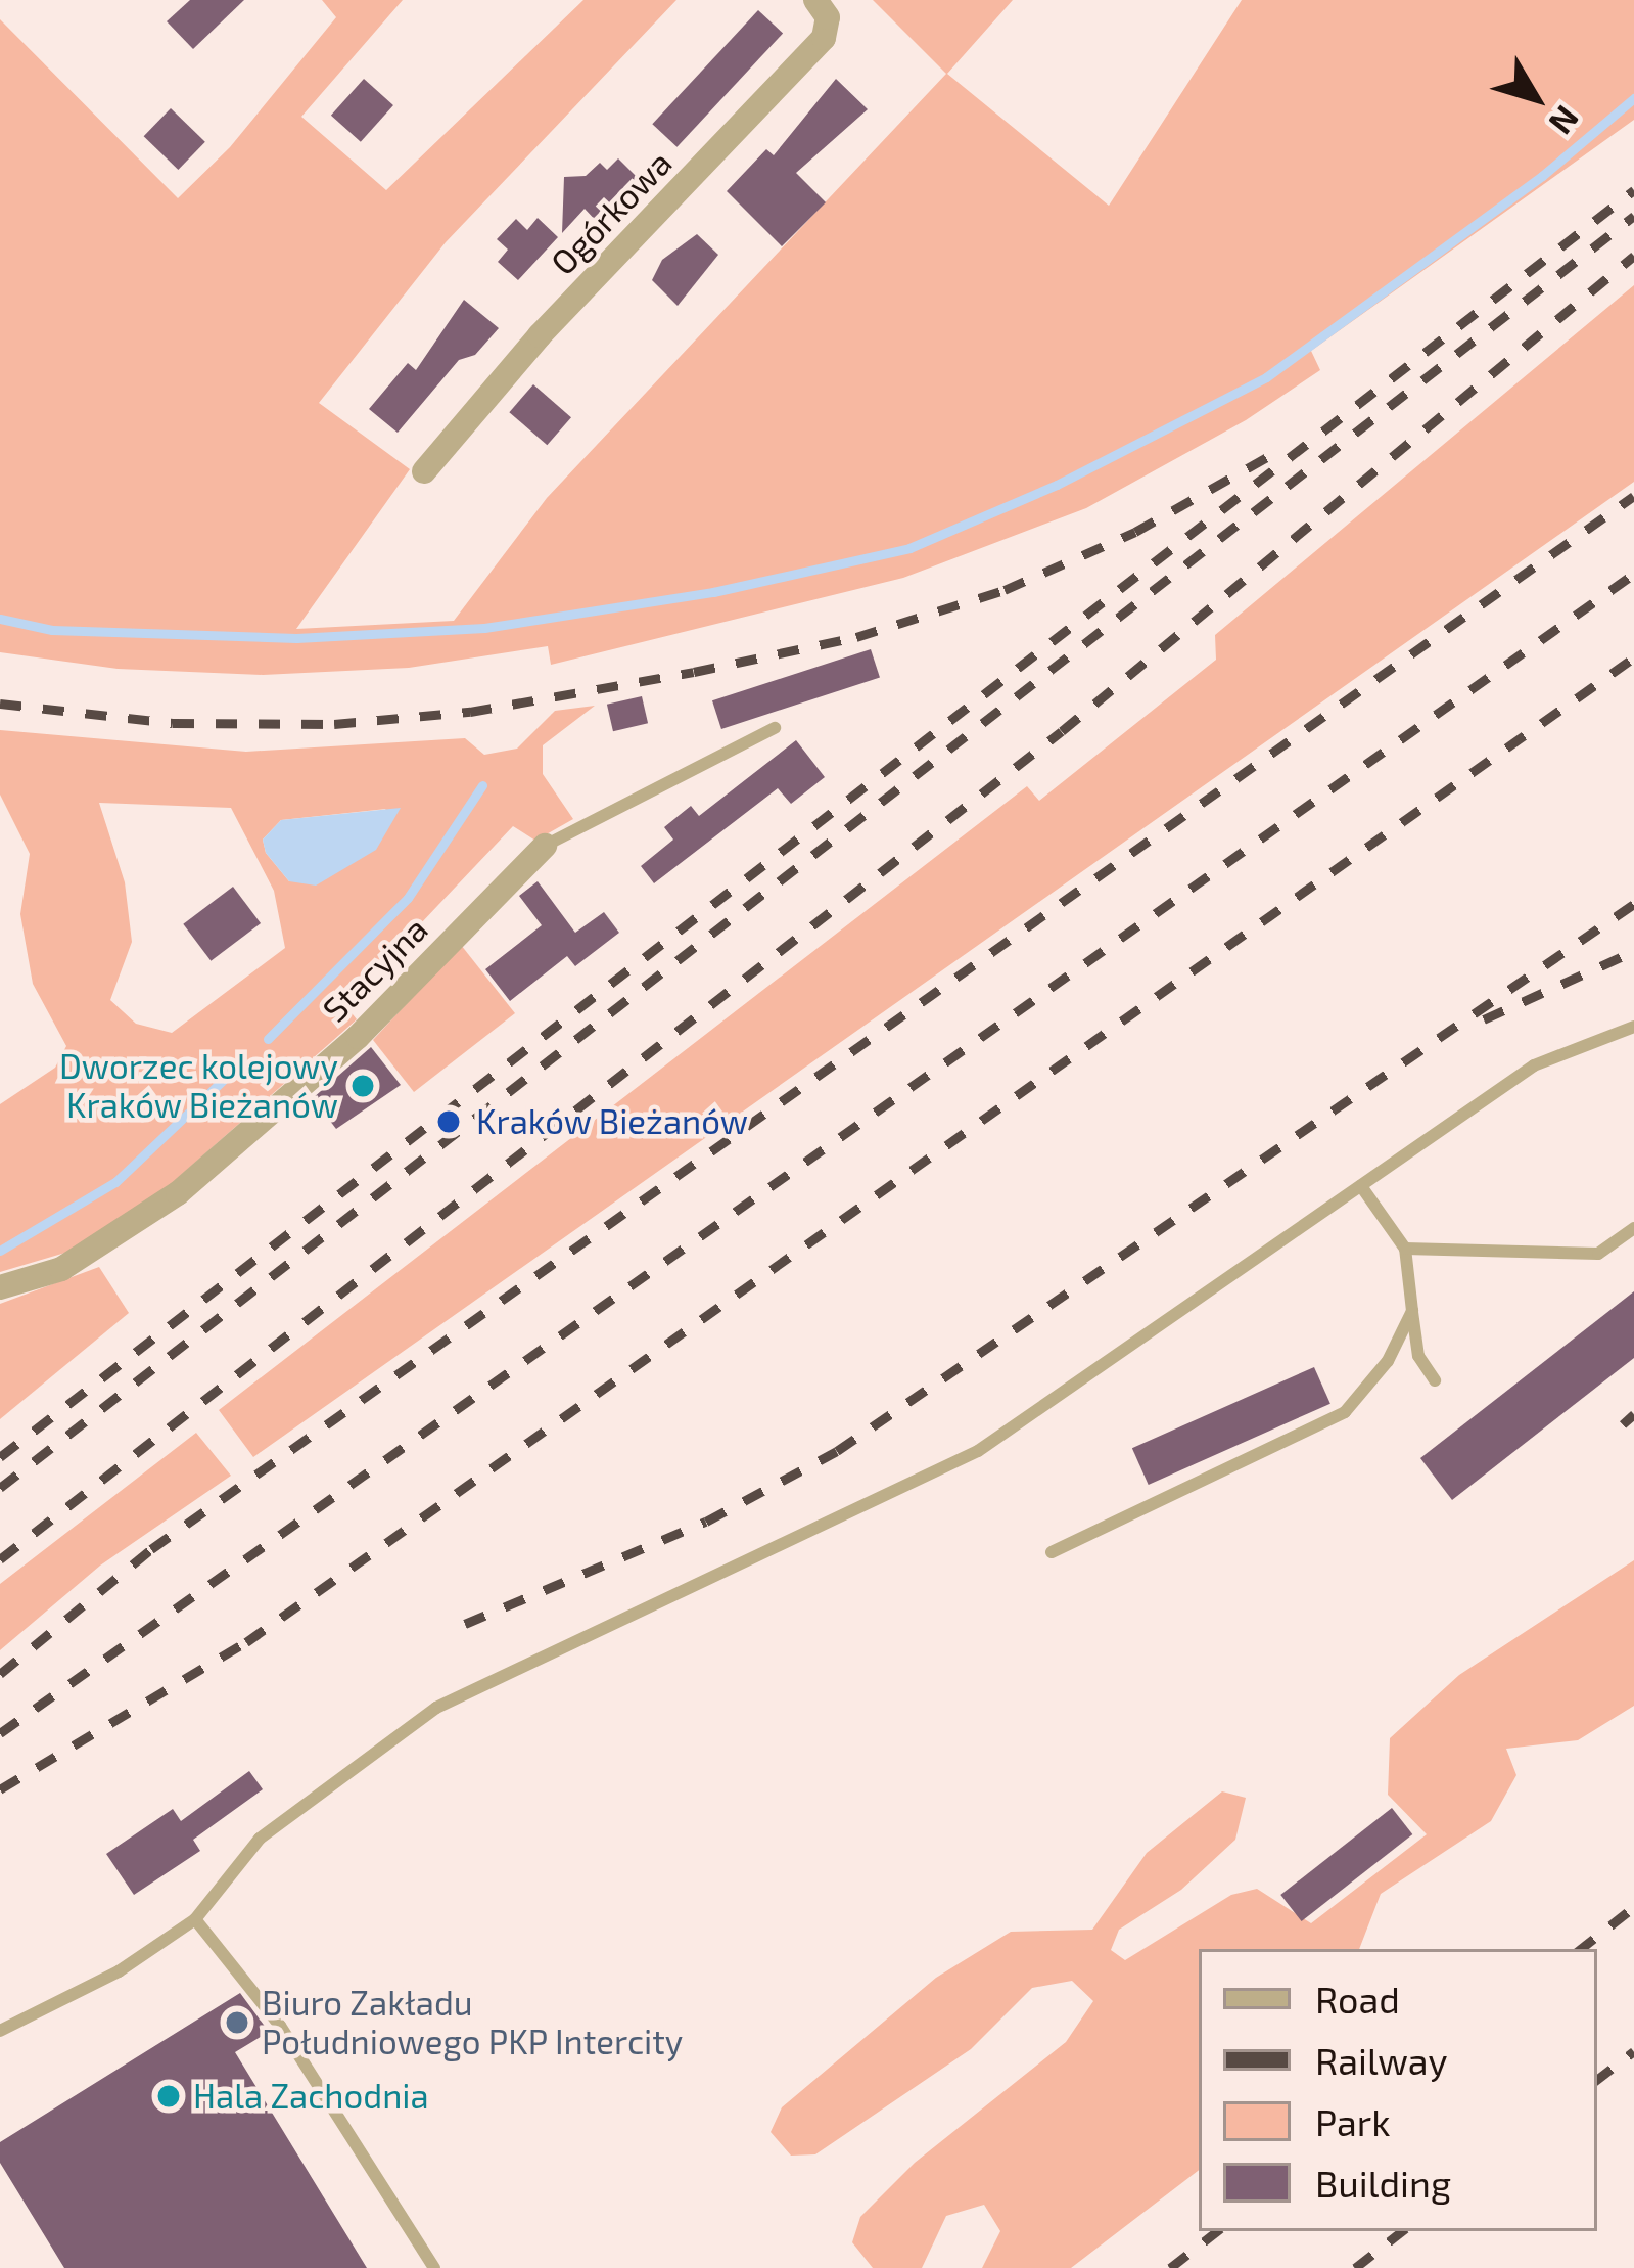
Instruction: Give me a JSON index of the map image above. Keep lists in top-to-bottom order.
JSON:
{
  "streets": {
    "street": ["Ogórkowa", "Stacyjna"]
  },
  "places": [
    "Dworzec kolejowy Kraków Bieżanów",
    "Kraków Bieżanów",
    "Biuro Zakładu Południowego PKP Intercity",
    "Hala Zachodnia"
  ],
  "legend": [
    "Road",
    "Railway",
    "Park",
    "Building"
  ],
  "north": "bottom right"
}
